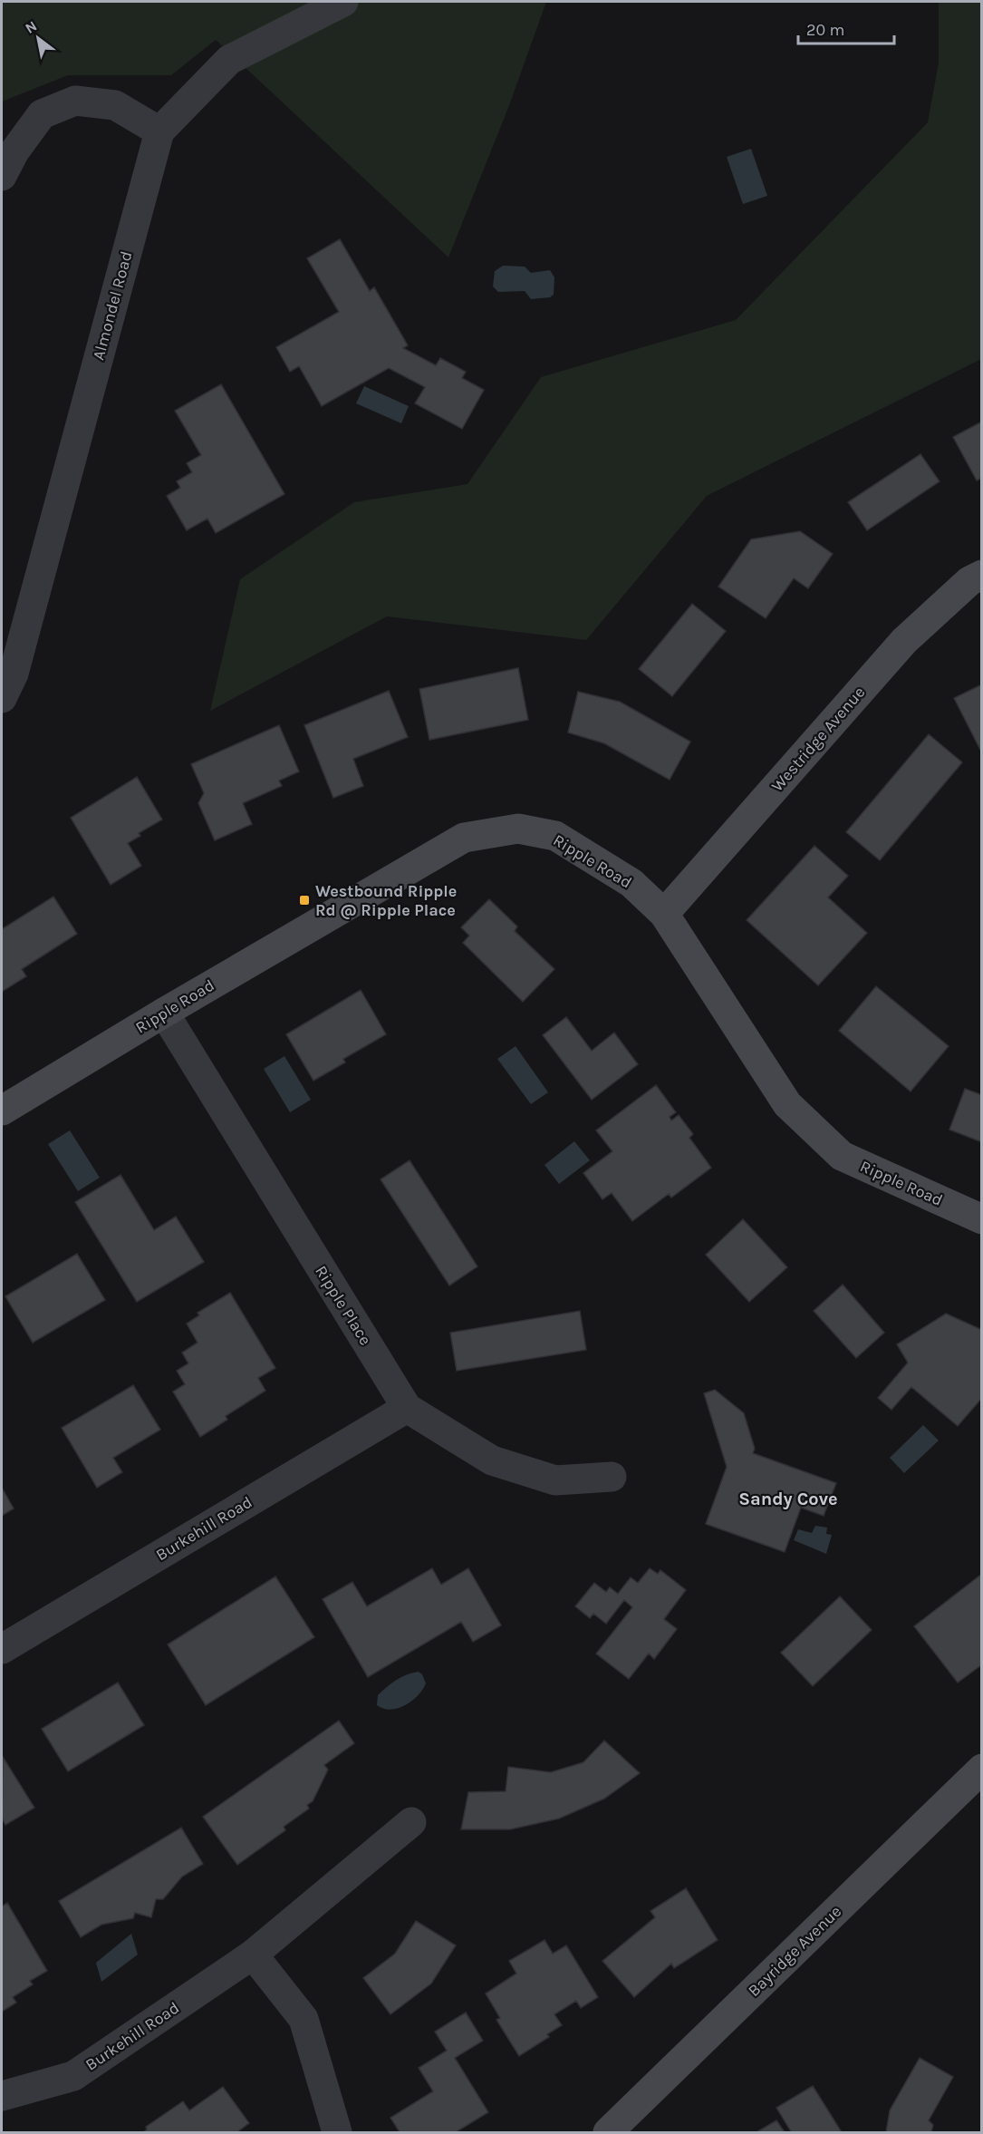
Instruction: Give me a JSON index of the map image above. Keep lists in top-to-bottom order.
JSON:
{
  "streets": {
    "street": [
      "Almondel Road",
      "Westridge Avenue",
      "Ripple Road",
      "Ripple Place",
      "Burkehill Road",
      "Bayridge Avenue"
    ]
  },
  "crossings": [
    ["Westridge Avenue", "Ripple Road"],
    ["Ripple Road", "Ripple Place"],
    ["Ripple Place", "Burkehill Road"]
  ],
  "districts": ["Sandy Cove"],
  "places": {
    "transit": ["Westbound Ripple Rd @ Ripple Place"]
  },
  "scale_bar": "20 m",
  "north": "top left"
}
